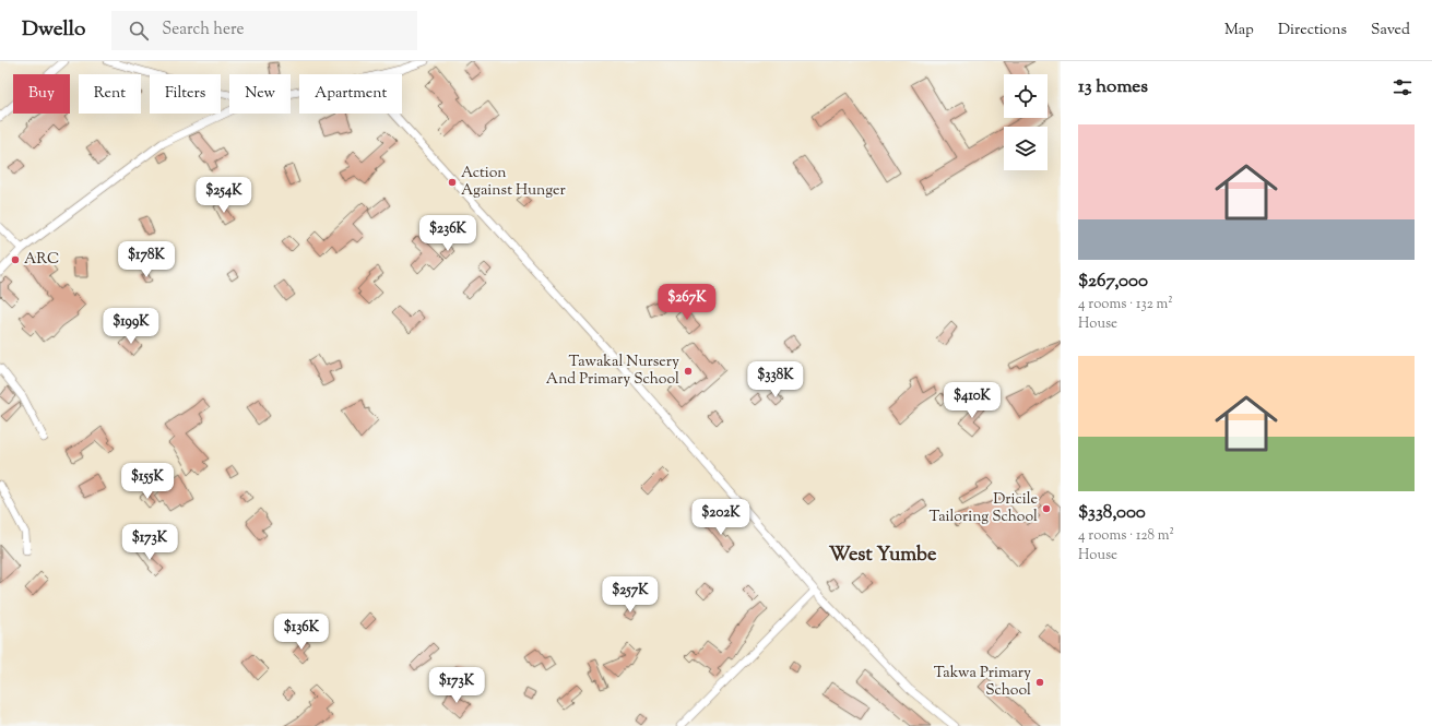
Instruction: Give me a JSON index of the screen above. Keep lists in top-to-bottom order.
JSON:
{
  "districts": ["West Yumbe"],
  "places": [
    "Action Against Hunger",
    "ARC",
    "Tawakal Nursery And Primary School",
    "Dricile Tailoring School",
    "Takwa Primary School"
  ],
  "page": {
    "header": "Dwello",
    "search": "Search here",
    "nav": ["Map", "Directions", "Saved"],
    "heading": "13 homes",
    "chip": [
      "Buy",
      "Rent",
      "Filters",
      "New",
      "Apartment"
    ],
    "list": [
      {
        "name": "$267,000",
        "note": "4 rooms · 132 m² · House"
      },
      {
        "name": "$338,000",
        "note": "4 rooms · 128 m² · House"
      }
    ],
    "price": [
      "$254K",
      "$236K",
      "$178K",
      "$267K",
      "$199K",
      "$338K",
      "$410K",
      "$155K",
      "$202K",
      "$173K",
      "$257K",
      "$136K",
      "$173K"
    ]
  }
}
